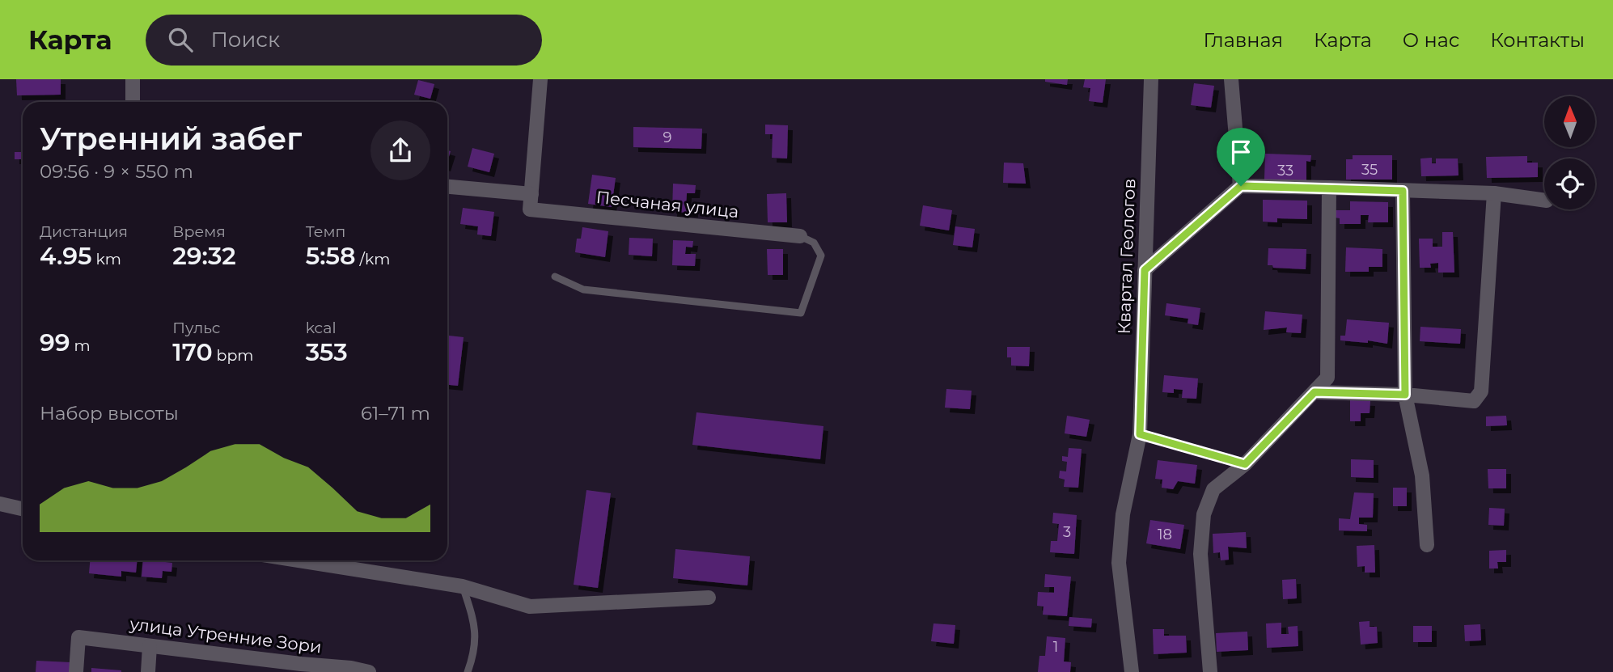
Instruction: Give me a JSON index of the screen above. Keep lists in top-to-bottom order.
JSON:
{
  "streets": {
    "street": ["Песчаная улица", "Квартал Геологов", "улица Утренние Зори"]
  },
  "house_numbers": [
    "9",
    "35",
    "33",
    "3",
    "18",
    "1"
  ],
  "north": "top",
  "page": {
    "header": "Карта",
    "search": "Поиск",
    "nav": [
      "Главная",
      "Карта",
      "О нас",
      "Контакты"
    ],
    "heading": ["Утренний забег", "09:56 · 9 × 550 m"],
    "stats": [
      ["Дистанция", "4.95 km"],
      ["Время", "29:32"],
      ["Темп", "5:58 /km"],
      ["99 m"],
      ["Пульс", "170 bpm"],
      ["kcal", "353"]
    ],
    "chart": ["Набор высоты", "61–71 m"]
  }
}
